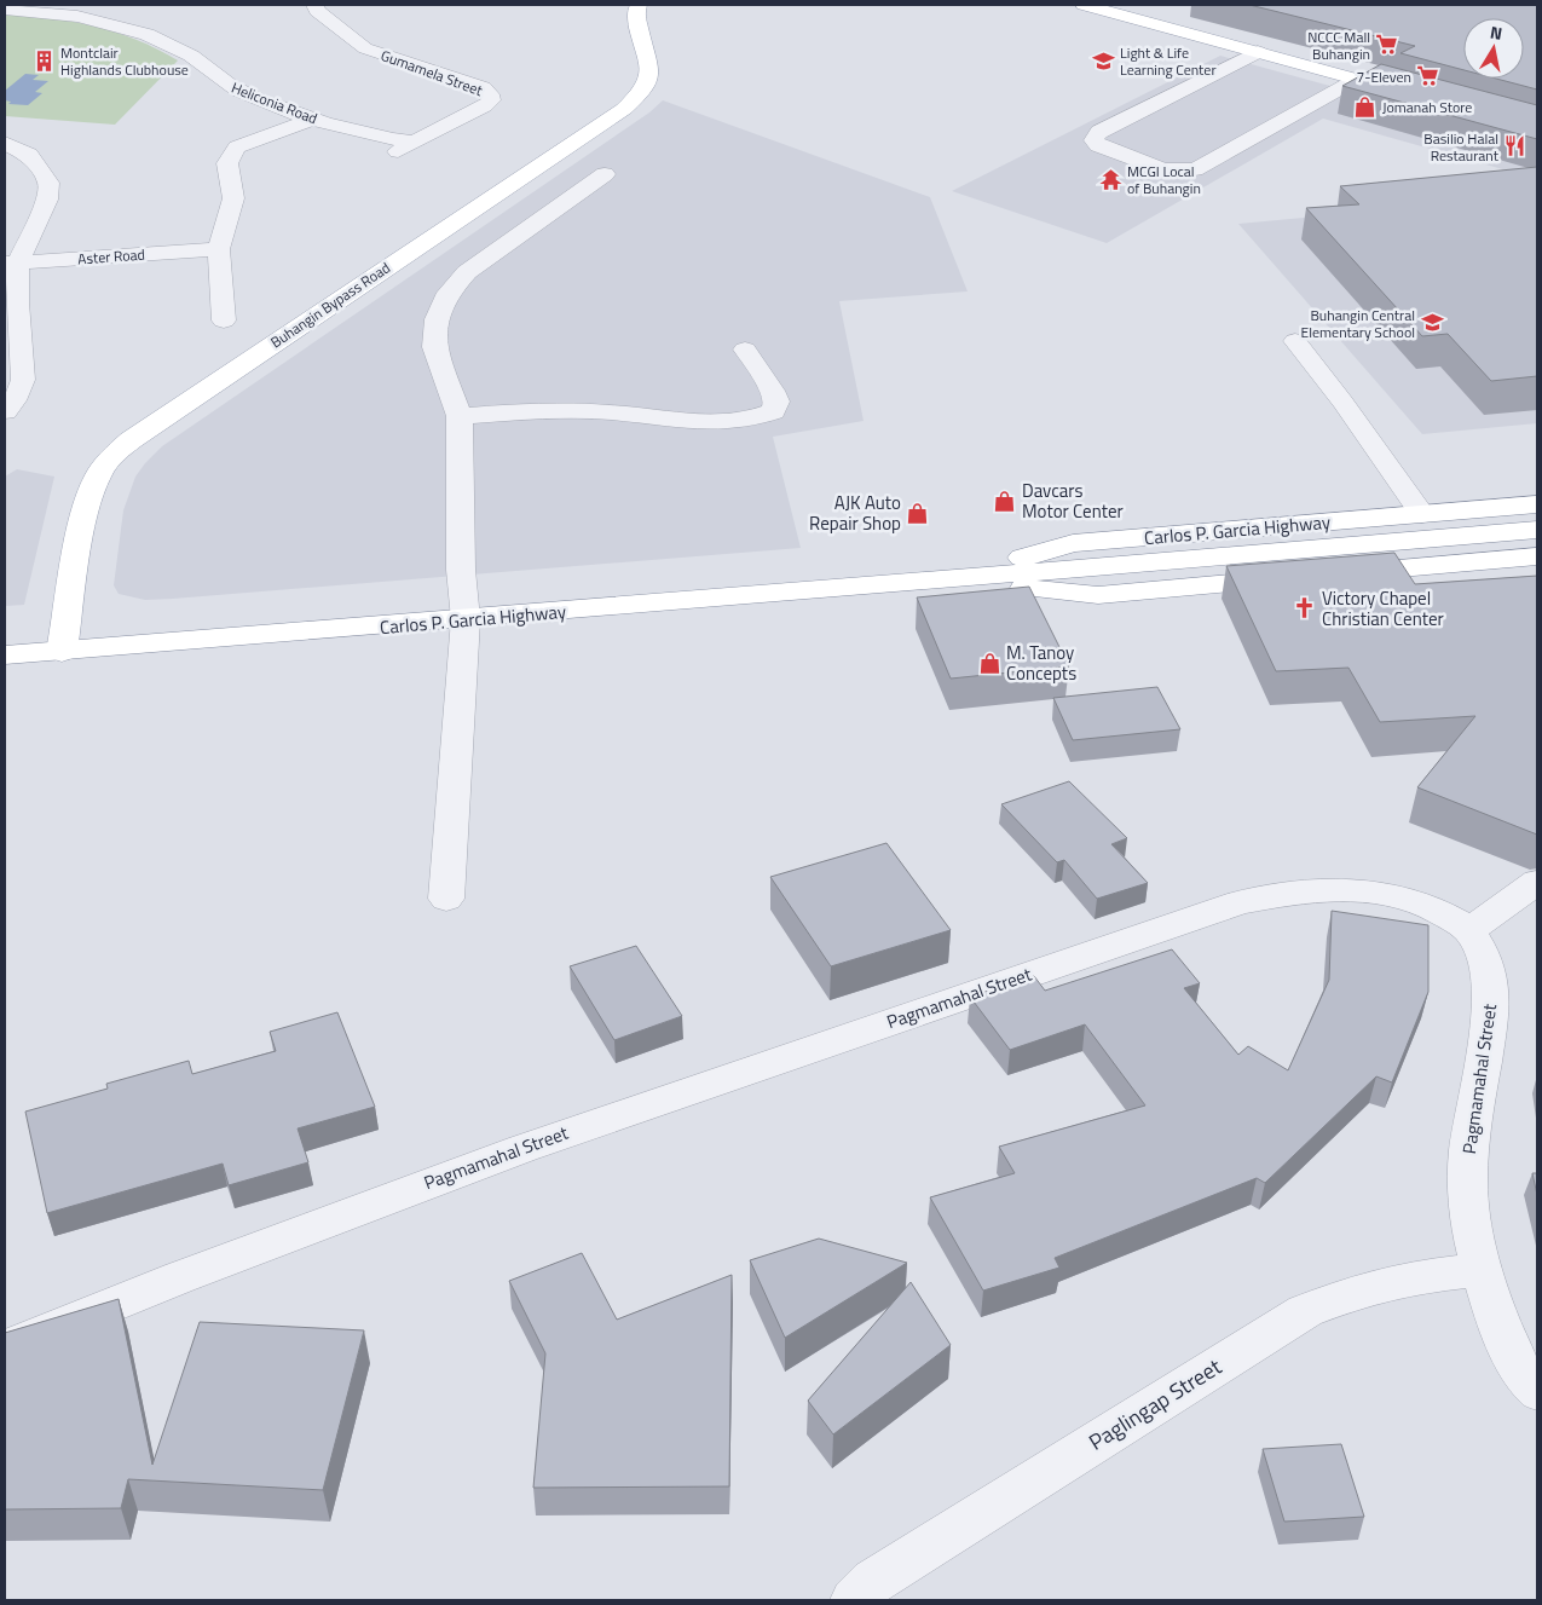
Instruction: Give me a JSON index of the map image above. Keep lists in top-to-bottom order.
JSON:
{
  "streets": {
    "main road": ["Buhangin Bypass Road", "Carlos P. Garcia Highway"],
    "street": [
      "Gumamela Street",
      "Heliconia Road",
      "Aster Road",
      "Pagmamahal Street",
      "Paglingap Street"
    ]
  },
  "crossings": [
    ["Gumamela Street", "Heliconia Road"],
    ["Buhangin Bypass Road", "Carlos P. Garcia Highway"],
    ["Pagmamahal Street", "Paglingap Street"]
  ],
  "places": {
    "supermarket": ["NCCC Mall Buhangin", "7-Eleven"],
    "building": ["Montclair Highlands Clubhouse"],
    "school or university": ["Light & Life Learning Center", "Buhangin Central Elementary School"],
    "shop": [
      "Jomanah Store",
      "Davcars Motor Center",
      "AJK Auto Repair Shop",
      "M. Tanoy Concepts"
    ],
    "restaurant": ["Basilio Halal Restaurant"],
    "temple": ["MCGI Local of Buhangin"],
    "church": ["Victory Chapel Christian Center"]
  },
  "north": "top"
}
